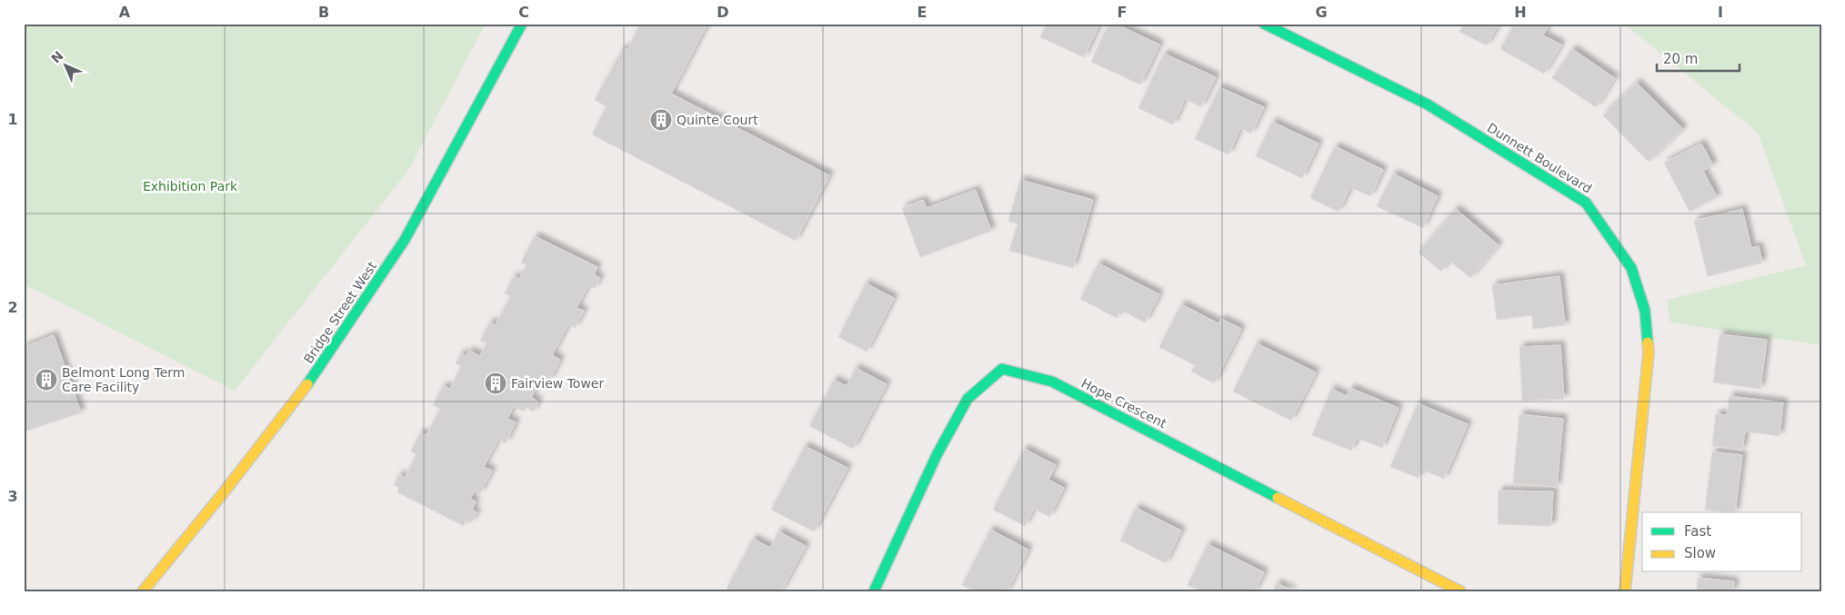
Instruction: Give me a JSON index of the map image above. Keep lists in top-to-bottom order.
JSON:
{
  "streets": {
    "street": ["Dunnett Boulevard", "Bridge Street West", "Hope Crescent"]
  },
  "parks": ["Exhibition Park"],
  "places": {
    "building": ["Quinte Court", "Belmont Long Term Care Facility", "Fairview Tower"]
  },
  "legend": ["Fast", "Slow"],
  "scale_bar": "20 m",
  "north": "top left",
  "grid": {
    "columns": [
      "A",
      "B",
      "C",
      "D",
      "E",
      "F",
      "G",
      "H",
      "I"
    ],
    "rows": ["1", "2", "3"]
  }
}
